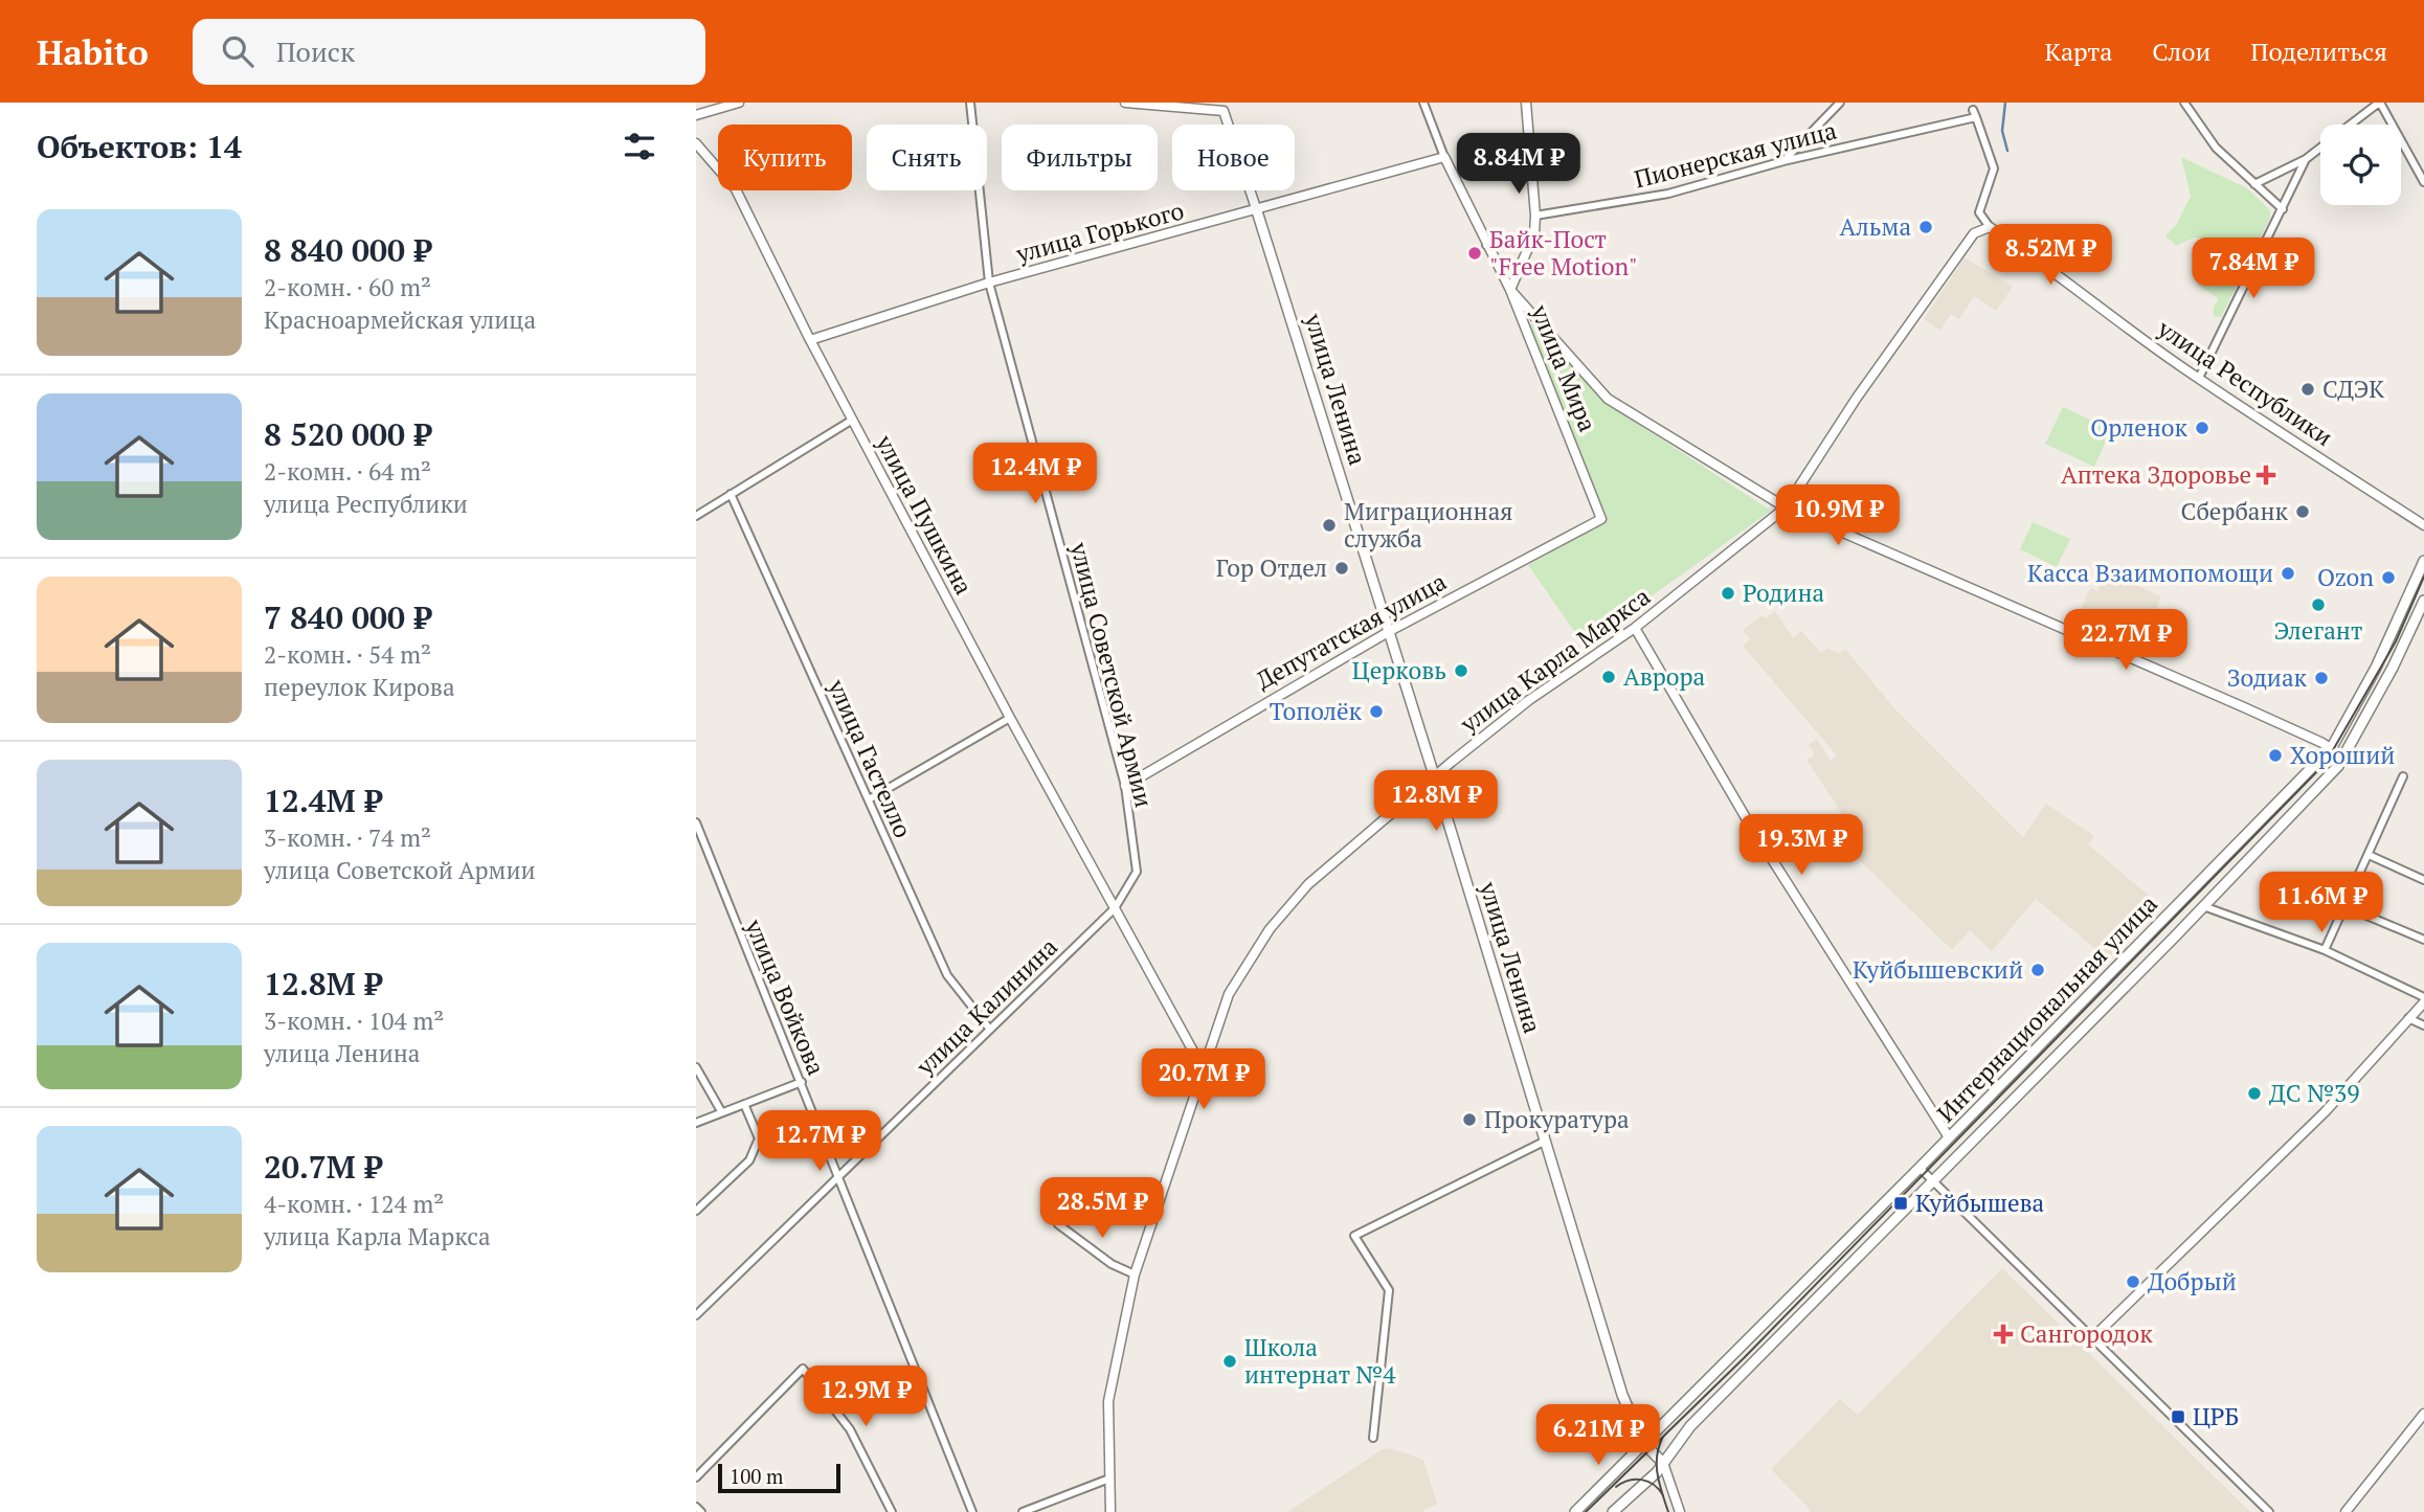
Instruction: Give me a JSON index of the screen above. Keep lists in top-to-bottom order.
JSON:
{
  "streets": {
    "main road": ["улица Ленина", "Интернациональная улица"],
    "street": [
      "Пионерская улица",
      "улица Горького",
      "улица Мира",
      "улица Республики",
      "улица Пушкина",
      "Депутатская улица",
      "улица Карла Маркса",
      "улица Советской Армии",
      "улица Гастелло",
      "улица Войкова",
      "улица Калинина"
    ]
  },
  "crossings": [
    ["Пионерская улица", "улица Республики"],
    ["Пионерская улица", "улица Карла Маркса"],
    ["улица Горького", "улица Мира"],
    ["улица Горького", "улица Ленина"],
    ["улица Горького", "улица Пушкина"],
    ["улица Горького", "улица Советской Армии"],
    ["улица Мира", "Депутатская улица"],
    ["улица Республики", "улица Карла Маркса"],
    ["улица Ленина", "Депутатская улица"],
    ["улица Ленина", "улица Карла Маркса"],
    ["улица Ленина", "Интернациональная улица"],
    ["улица Пушкина", "улица Карла Маркса"],
    ["улица Пушкина", "улица Советской Армии"],
    ["улица Пушкина", "улица Калинина"],
    ["Депутатская улица", "улица Советской Армии"],
    ["улица Советской Армии", "улица Калинина"],
    ["улица Гастелло", "улица Калинина"],
    ["улица Войкова", "улица Калинина"]
  ],
  "places": {
    "other": [
      "Альма",
      "Байк-Пост \"Free Motion\"",
      "СДЭК",
      "Орленок",
      "Сбербанк",
      "Миграционная служба",
      "Гор Отдел",
      "Касса Взаимопомощи",
      "Ozon",
      "Родина",
      "Элегант",
      "Церковь",
      "Аврора",
      "Зодиак",
      "Тополёк",
      "Хороший",
      "Куйбышевский",
      "ДС №39",
      "Прокуратура",
      "Добрый",
      "Школа интернат №4"
    ],
    "health": ["Аптека Здоровье", "Сангородок"],
    "transit": ["Куйбышева", "ЦРБ"]
  },
  "scale_bar": "100 m",
  "page": {
    "header": "Habito",
    "search": "Поиск",
    "nav": ["Карта", "Слои", "Поделиться"],
    "heading": "Объектов: 14",
    "chip": [
      "Купить",
      "Снять",
      "Фильтры",
      "Новое"
    ],
    "price": [
      "8.84M ₽",
      "8.52M ₽",
      "7.84M ₽",
      "12.4M ₽",
      "10.9M ₽",
      "22.7M ₽",
      "12.8M ₽",
      "19.3M ₽",
      "11.6M ₽",
      "20.7M ₽",
      "12.7M ₽",
      "28.5M ₽",
      "12.9M ₽",
      "6.21M ₽"
    ],
    "list": [
      {
        "name": "8 840 000 ₽",
        "note": "2-комн. · 60 m² · Красноармейская улица"
      },
      {
        "name": "8 520 000 ₽",
        "note": "2-комн. · 64 m² · улица Республики"
      },
      {
        "name": "7 840 000 ₽",
        "note": "2-комн. · 54 m² · переулок Кирова"
      },
      {
        "name": "12.4M ₽",
        "note": "3-комн. · 74 m² · улица Советской Армии"
      },
      {
        "name": "12.8M ₽",
        "note": "3-комн. · 104 m² · улица Ленина"
      },
      {
        "name": "20.7M ₽",
        "note": "4-комн. · 124 m² · улица Карла Маркса"
      }
    ],
    "scale": "100 m"
  }
}
